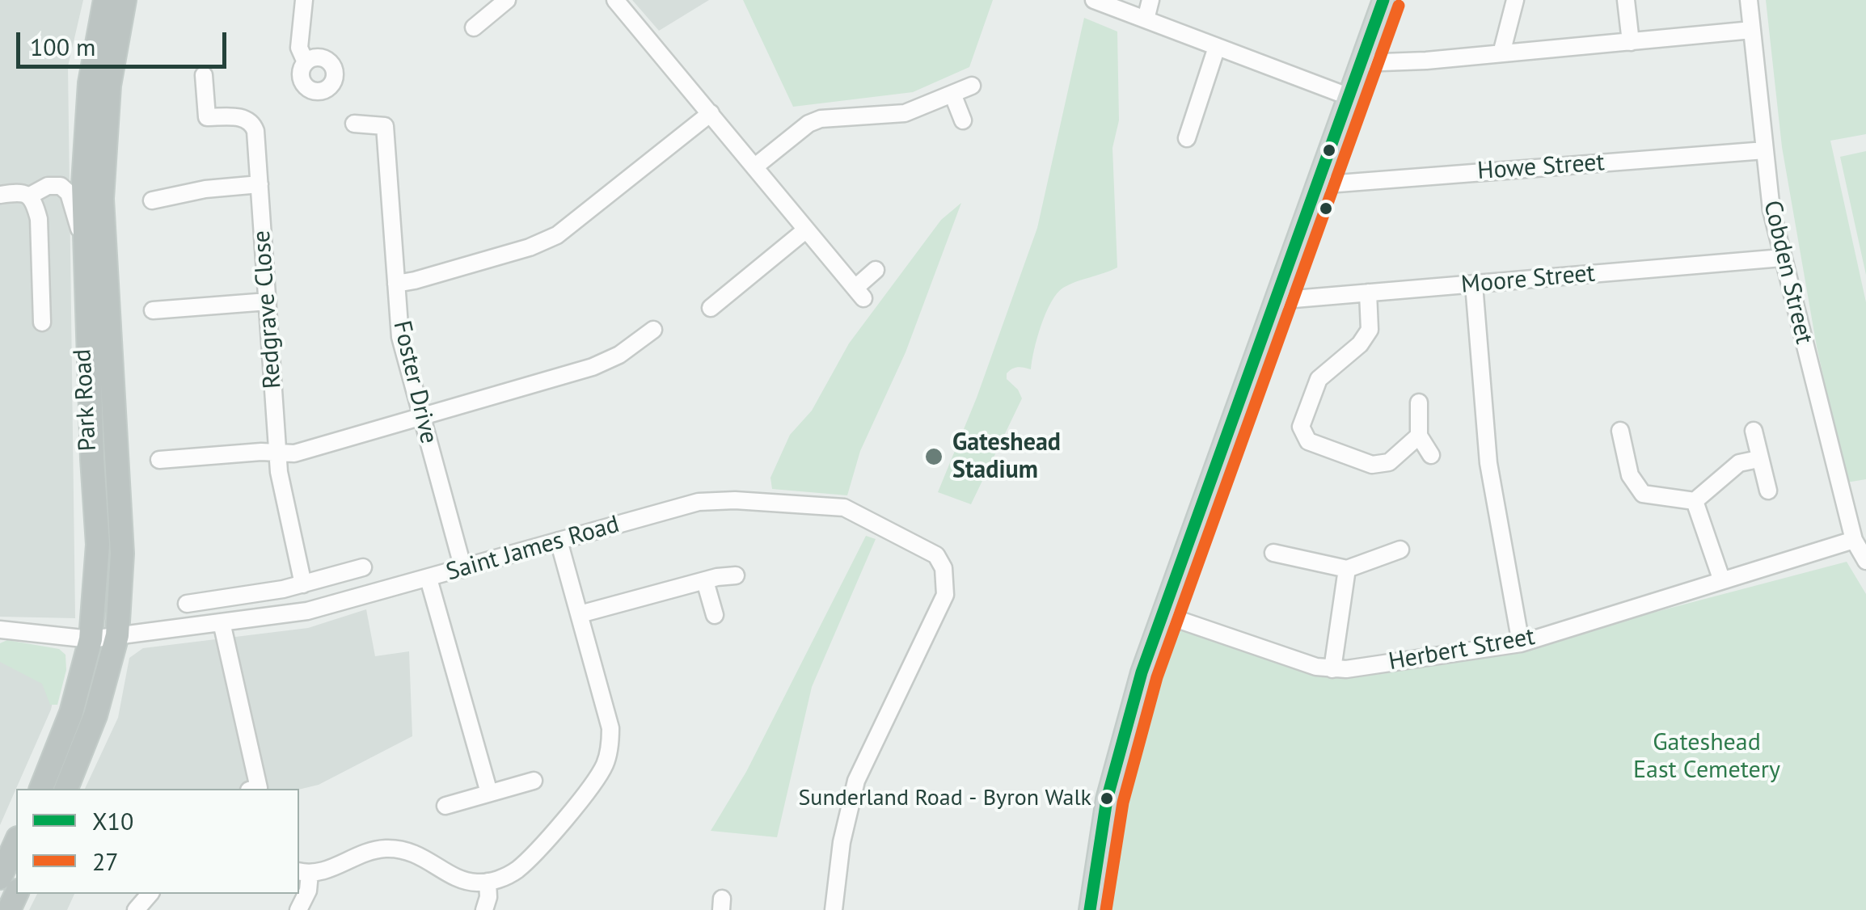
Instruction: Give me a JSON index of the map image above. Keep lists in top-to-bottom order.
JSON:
{
  "streets": {
    "highway": ["Park Road"],
    "street": [
      "Howe Street",
      "Cobden Street",
      "Moore Street",
      "Redgrave Close",
      "Foster Drive",
      "Saint James Road",
      "Herbert Street"
    ]
  },
  "crossings": [
    ["Howe Street", "Cobden Street"],
    ["Cobden Street", "Moore Street"],
    ["Cobden Street", "Herbert Street"],
    ["Foster Drive", "Saint James Road"],
    ["Park Road", "Saint James Road"]
  ],
  "parks": ["Gateshead East Cemetery"],
  "places": ["Gateshead Stadium", "Sunderland Road - Byron Walk"],
  "lines": ["transit line X10", "transit line 27"],
  "legend": ["X10", "27"],
  "scale_bar": "100 m"
}
